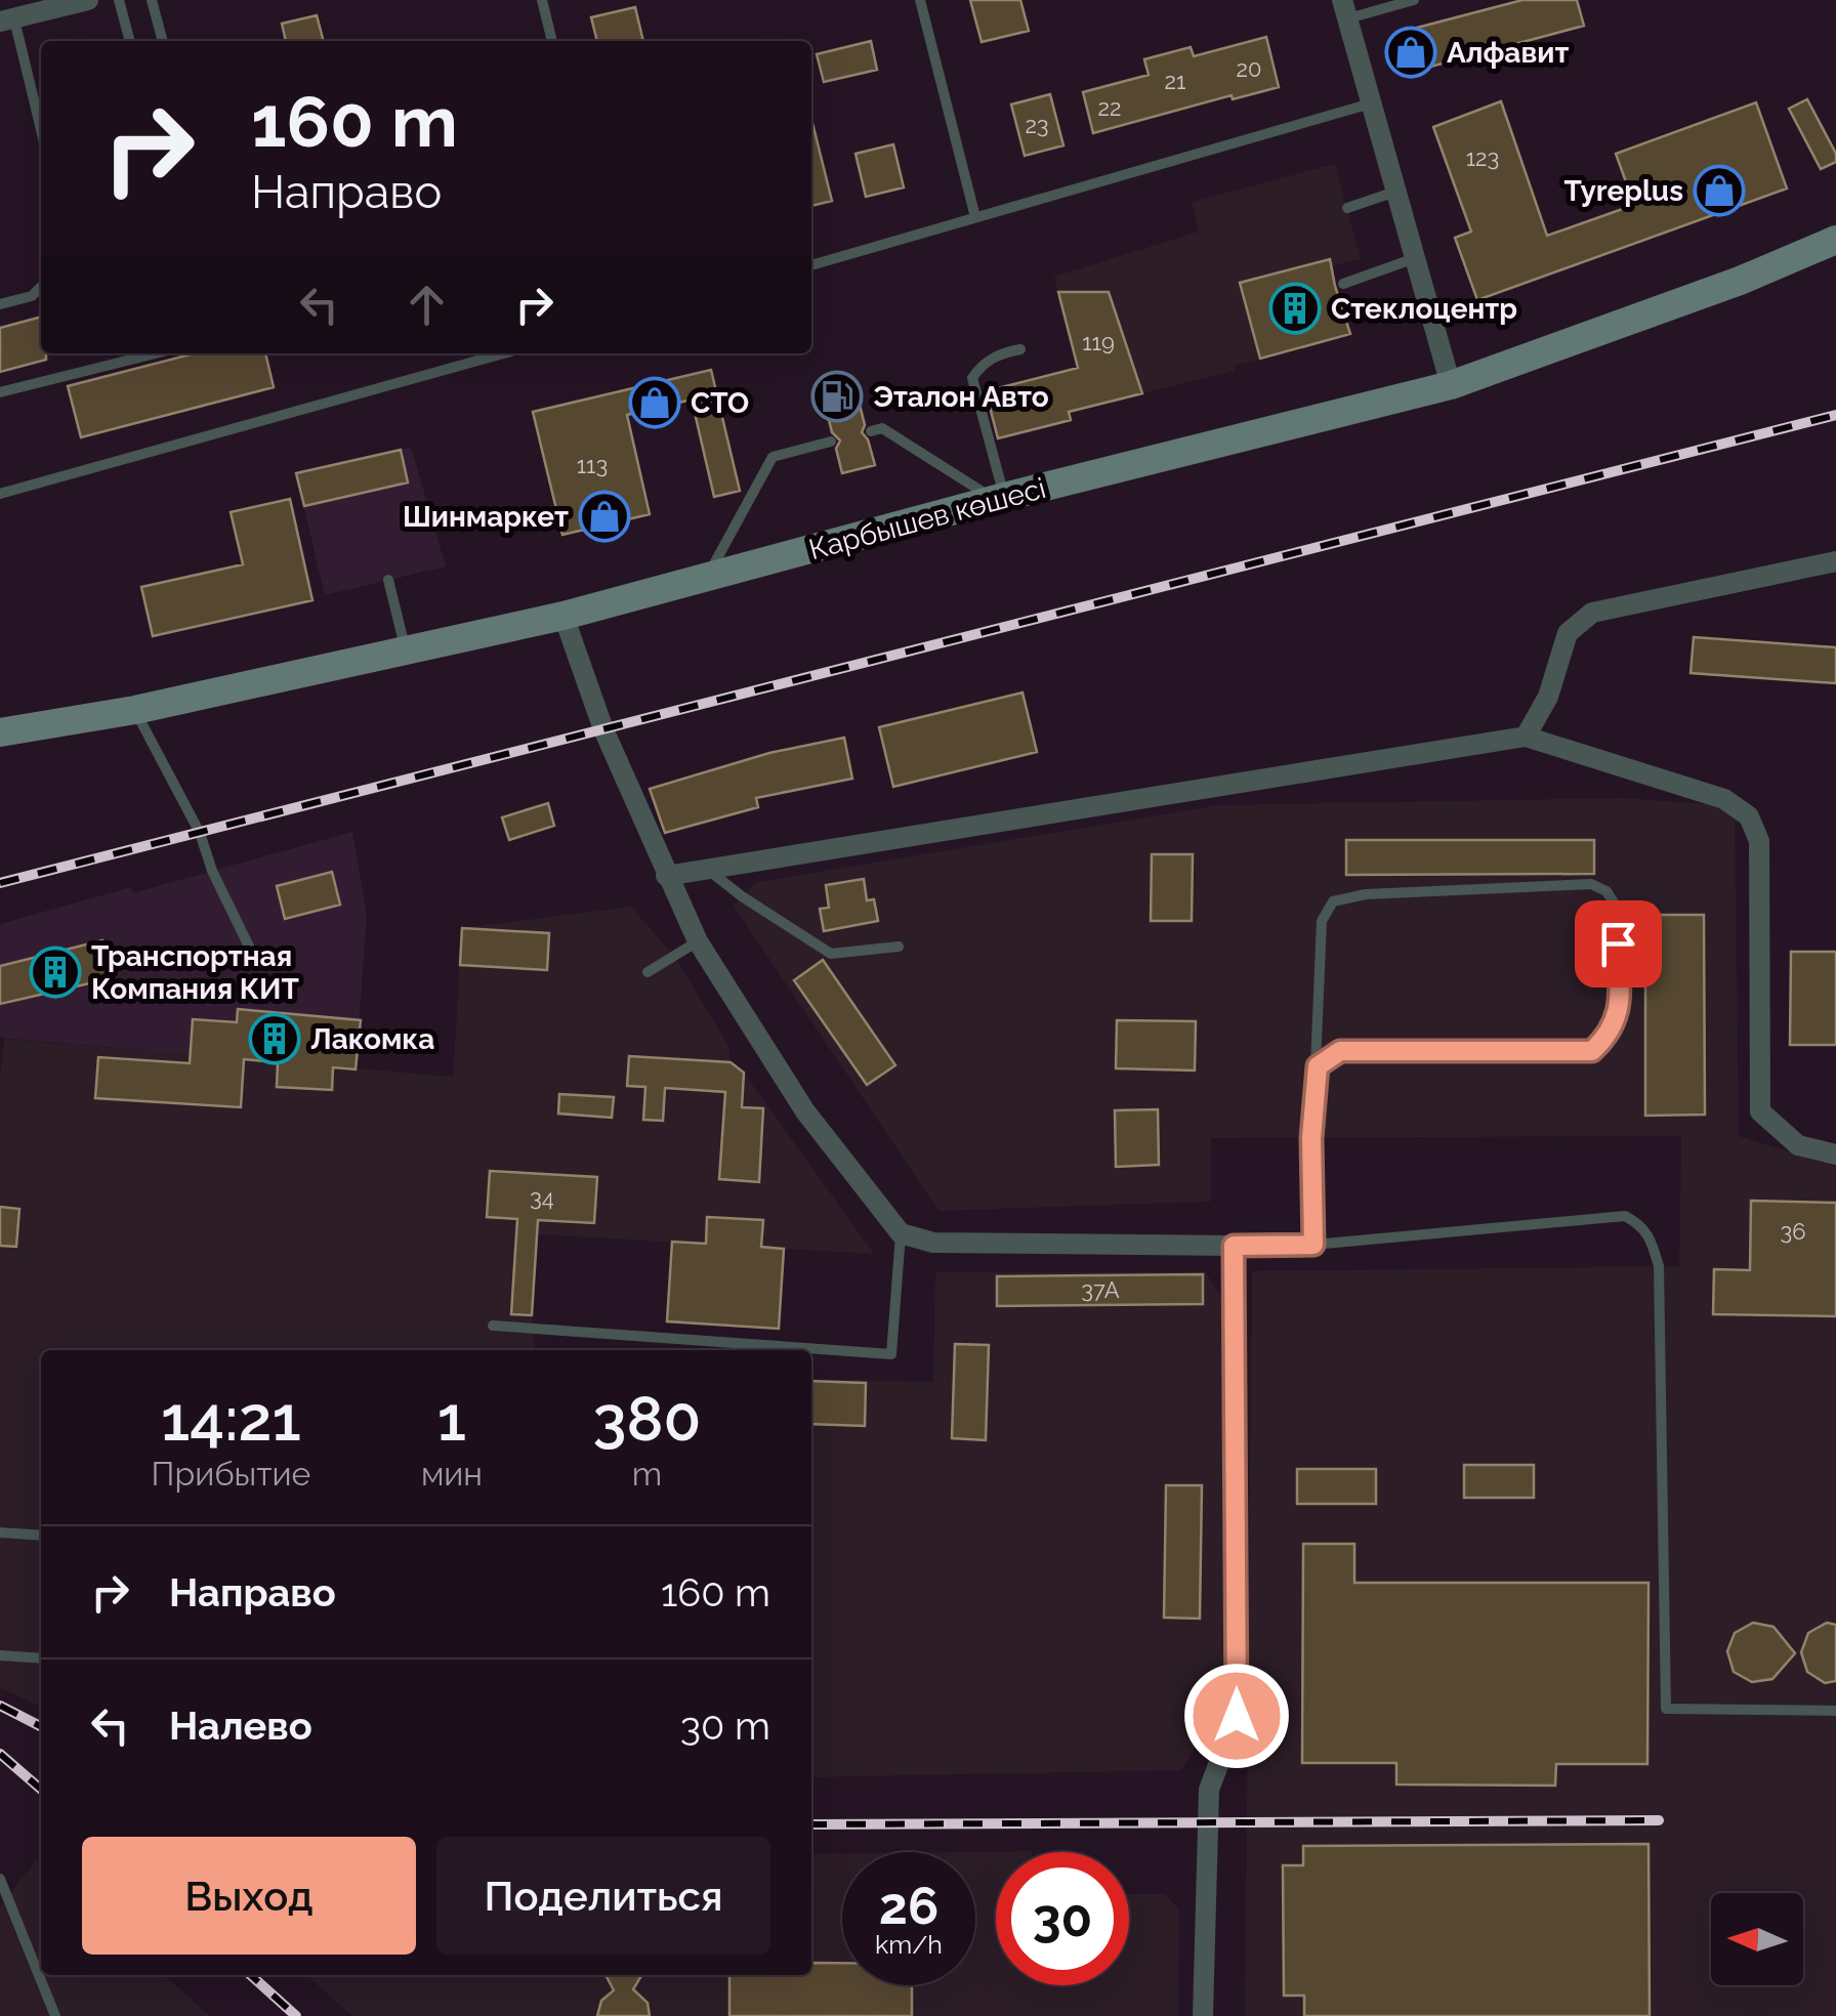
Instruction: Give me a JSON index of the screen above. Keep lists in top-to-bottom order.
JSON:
{
  "streets": {
    "main road": ["Карбышев көшесі"]
  },
  "places": {
    "shop": [
      "Алфавит",
      "Tyreplus",
      "СТО",
      "Шинмаркет"
    ],
    "building": ["Стеклоцентр", "Транспортная Компания КИТ", "Лакомка"],
    "fuel station": ["Эталон Авто"]
  },
  "house_numbers": [
    "20",
    "21",
    "22",
    "23",
    "123",
    "119",
    "113",
    "34",
    "36",
    "37А"
  ],
  "north": "left",
  "page": {
    "turn": ["160 m", "Направо"],
    "eta": [
      "14:21",
      "Прибытие",
      "1",
      "мин",
      "380",
      "m"
    ],
    "list": [
      {
        "name": "Направо",
        "value": "160 m"
      },
      {
        "name": "Налево",
        "value": "30 m"
      }
    ],
    "buttons": ["Выход", "Поделиться"],
    "speed": "26 km/h",
    "limit": "30"
  }
}
